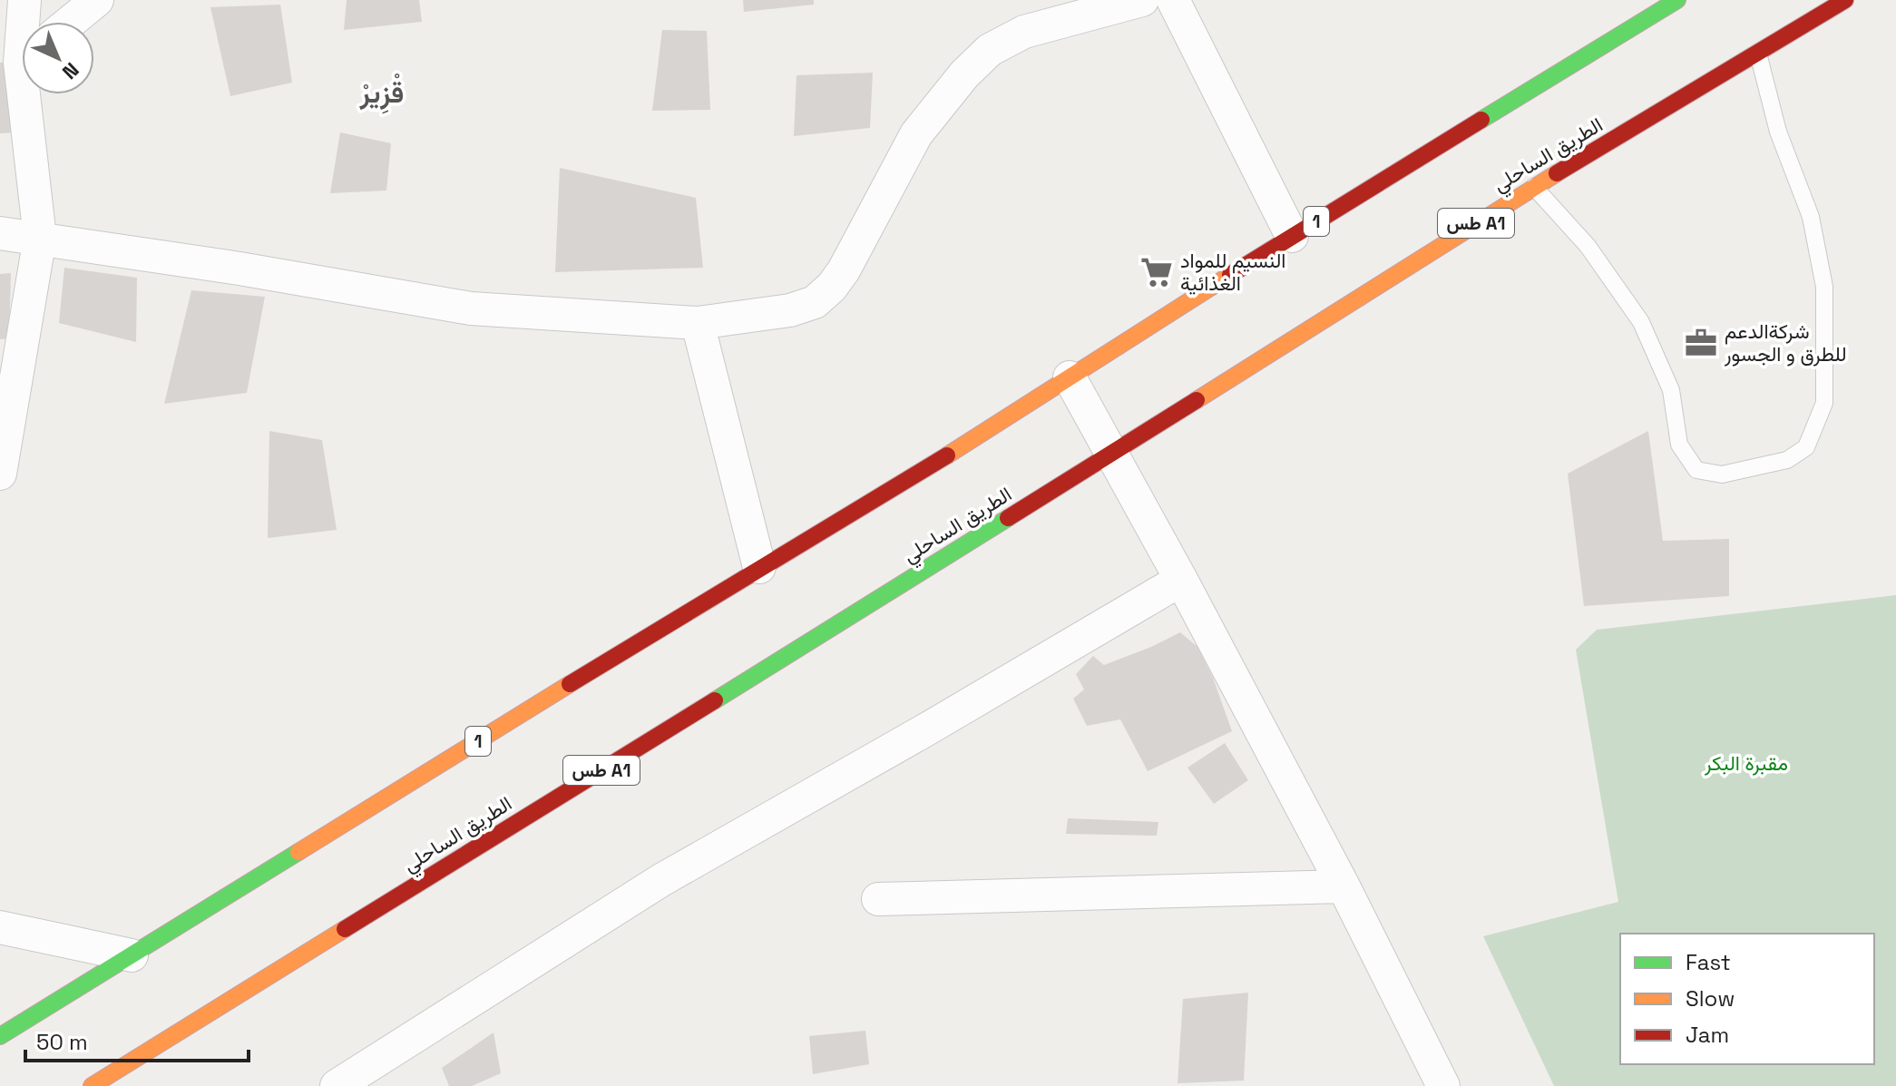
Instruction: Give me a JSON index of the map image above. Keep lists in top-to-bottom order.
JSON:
{
  "streets": {
    "highway": ["الطريق الساحلي", "1", "طس A1"]
  },
  "districts": ["قْزِيرْ"],
  "parks": ["مقبرة البكر"],
  "places": {
    "supermarket": ["النسيم للمواد الغذائية"],
    "office": ["شركةالدعم للطرق و الجسور"]
  },
  "legend": ["Fast", "Slow", "Jam"],
  "scale_bar": "50 m",
  "north": "bottom right"
}
